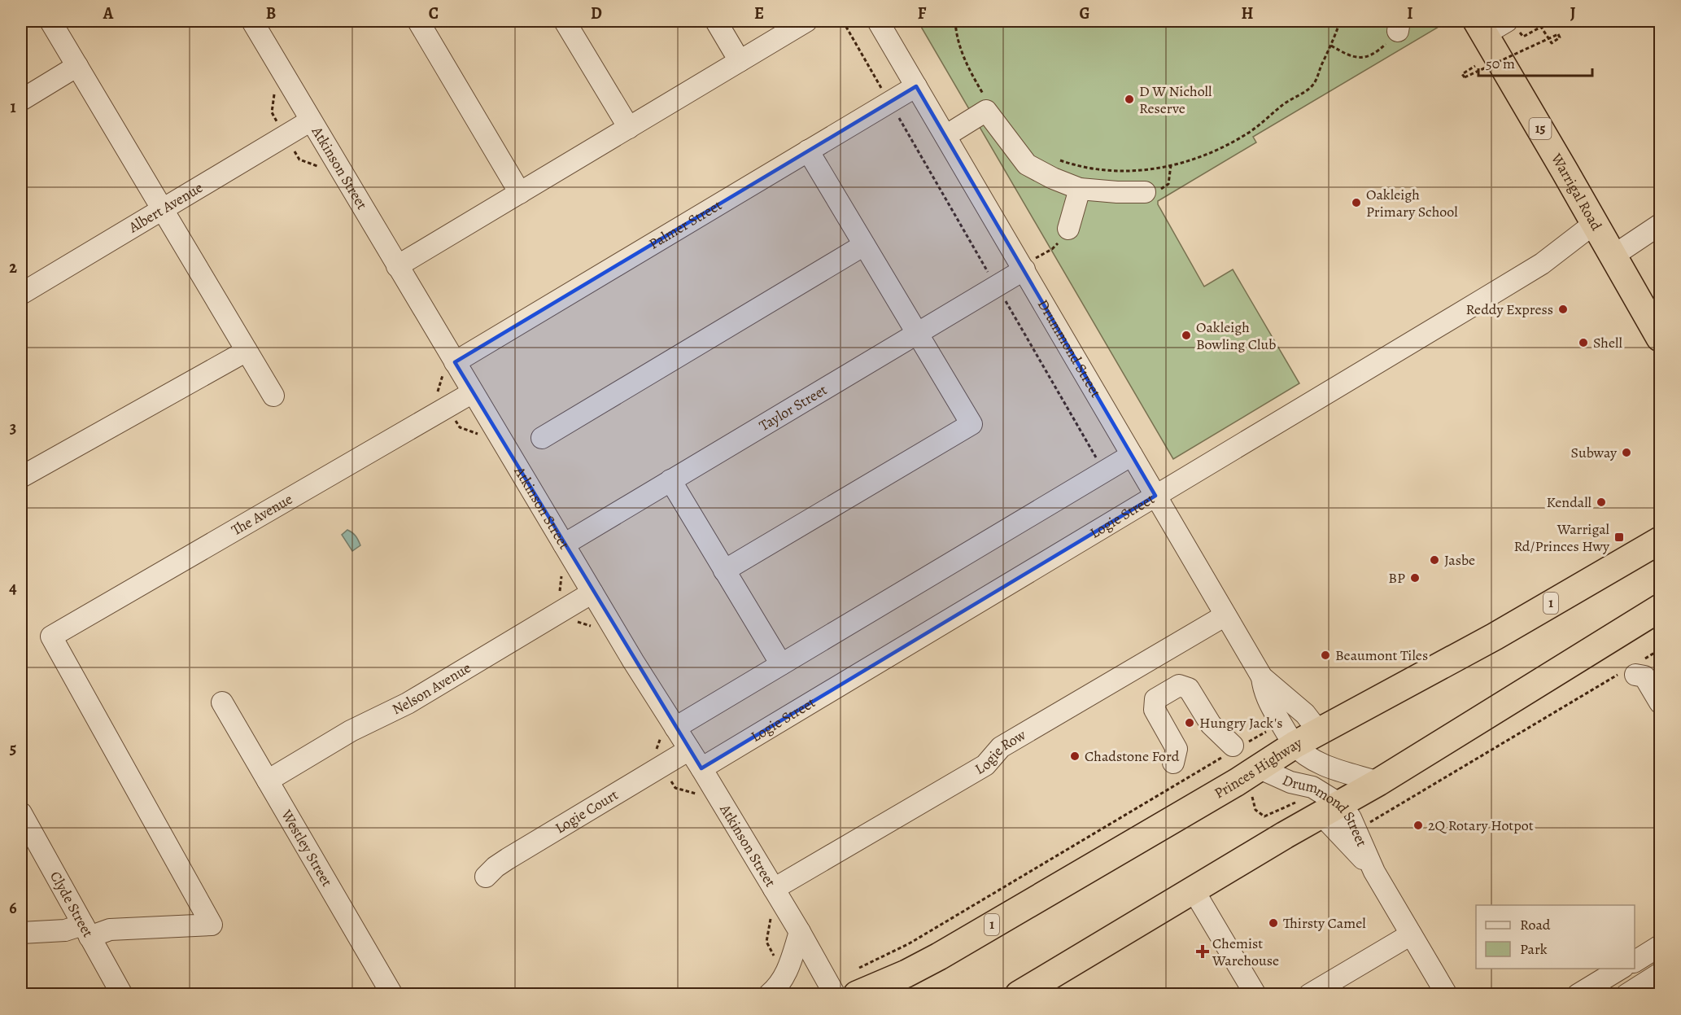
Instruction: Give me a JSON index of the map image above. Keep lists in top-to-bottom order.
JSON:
{
  "streets": {
    "highway": [
      "15",
      "Warrigal Road",
      "1",
      "Princes Highway"
    ],
    "street": [
      "Atkinson Street",
      "Albert Avenue",
      "Palmer Street",
      "Drummond Street",
      "Taylor Street",
      "The Avenue",
      "Logie Street",
      "Nelson Avenue",
      "Logie Row",
      "Logie Court",
      "Westley Street",
      "Clyde Street"
    ]
  },
  "crossings": [
    ["Atkinson Street", "Albert Avenue"],
    ["Atkinson Street", "Palmer Street"],
    ["Atkinson Street", "Taylor Street"],
    ["Atkinson Street", "The Avenue"],
    ["Atkinson Street", "Logie Street"],
    ["Atkinson Street", "Nelson Avenue"],
    ["Atkinson Street", "Logie Row"],
    ["Atkinson Street", "Logie Court"],
    ["Warrigal Road", "Logie Street"],
    ["Palmer Street", "Drummond Street"],
    ["Drummond Street", "Taylor Street"],
    ["Drummond Street", "Logie Street"],
    ["Drummond Street", "Logie Row"],
    ["Drummond Street", "Princes Highway"],
    ["The Avenue", "Clyde Street"],
    ["Nelson Avenue", "Westley Street"]
  ],
  "places": {
    "other": [
      "D W Nicholl Reserve",
      "Oakleigh Primary School",
      "Reddy Express",
      "Oakleigh Bowling Club",
      "Shell",
      "Subway",
      "Kendall",
      "Jasbe",
      "BP",
      "Beaumont Tiles",
      "Hungry Jack's",
      "Chadstone Ford",
      "2Q Rotary Hotpot",
      "Thirsty Camel"
    ],
    "transit": ["Warrigal Rd/Princes Hwy"],
    "health": ["Chemist Warehouse"]
  },
  "legend": ["Road", "Park"],
  "scale_bar": "50 m",
  "grid": {
    "columns": [
      "A",
      "B",
      "C",
      "D",
      "E",
      "F",
      "G",
      "H",
      "I",
      "J"
    ],
    "rows": [
      "1",
      "2",
      "3",
      "4",
      "5",
      "6"
    ]
  }
}
